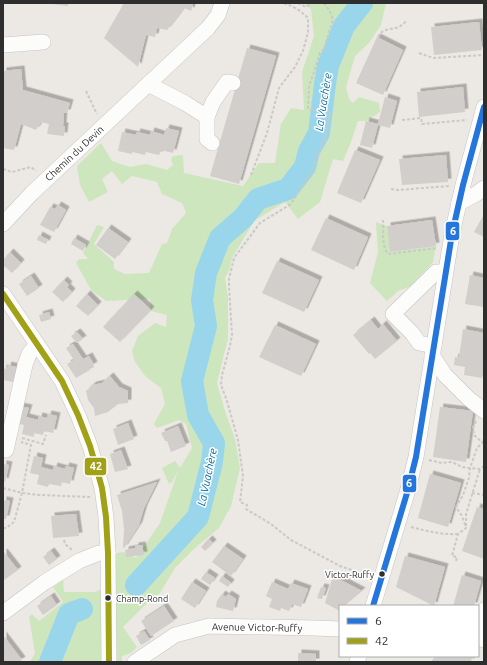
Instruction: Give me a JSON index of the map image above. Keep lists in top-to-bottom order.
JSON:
{
  "streets": {
    "street": ["Chemin du Devin", "Avenue Victor-Ruffy"]
  },
  "water": ["La Vuachère"],
  "places": ["Victor-Ruffy", "Champ-Rond"],
  "lines": ["transit line 6", "transit line 42"],
  "legend": ["6", "42"]
}
